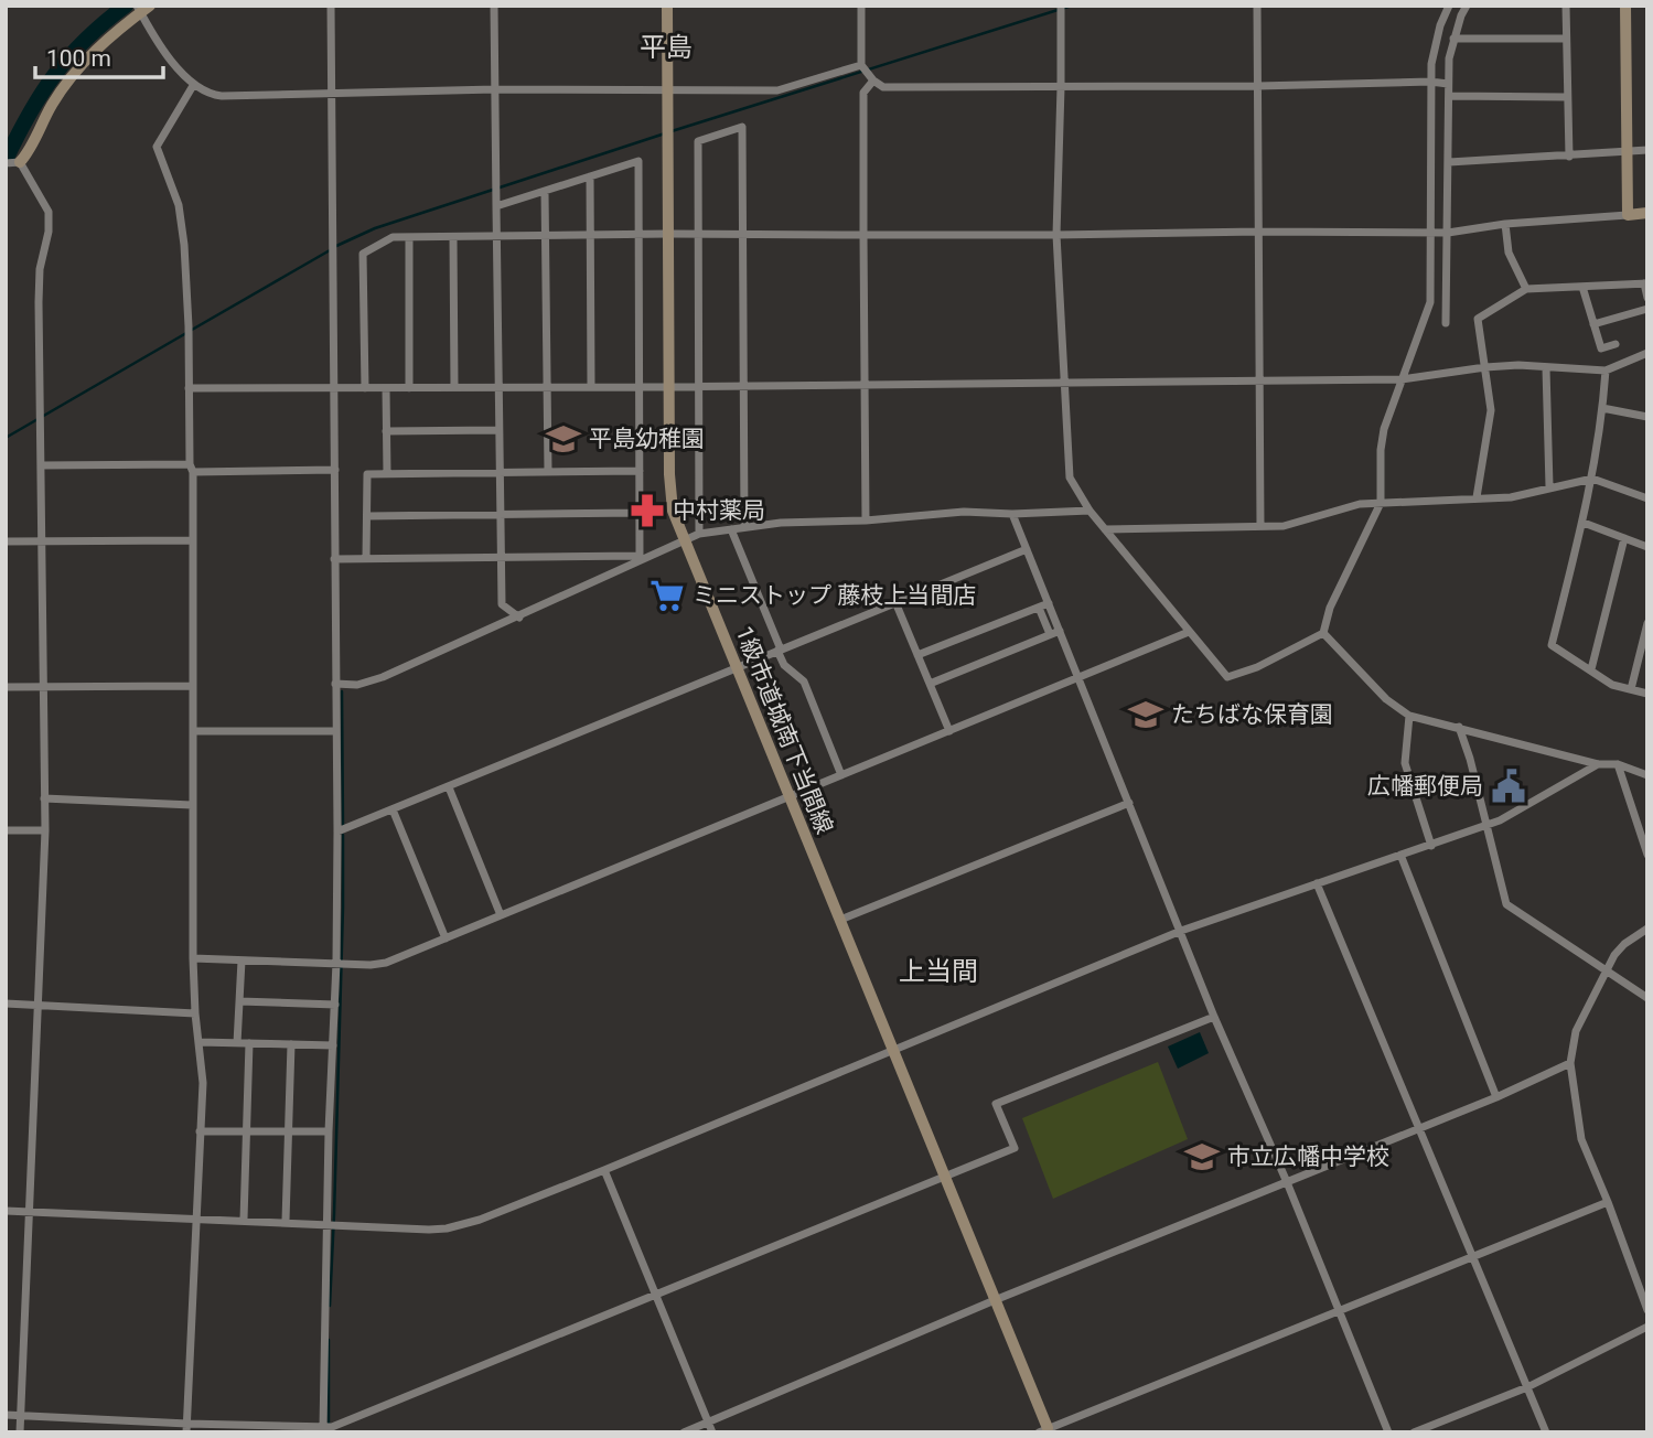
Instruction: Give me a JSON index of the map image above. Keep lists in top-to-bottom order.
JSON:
{
  "streets": {
    "street": ["1級市道城南下当間線"]
  },
  "districts": ["平島", "上当間"],
  "places": {
    "school or university": ["平島幼稚園", "たちばな保育園", "市立広幡中学校"],
    "pharmacy": ["中村薬局"],
    "supermarket": ["ミニストップ 藤枝上当間店"],
    "public building": ["広幡郵便局"]
  },
  "scale_bar": "100 m"
}
